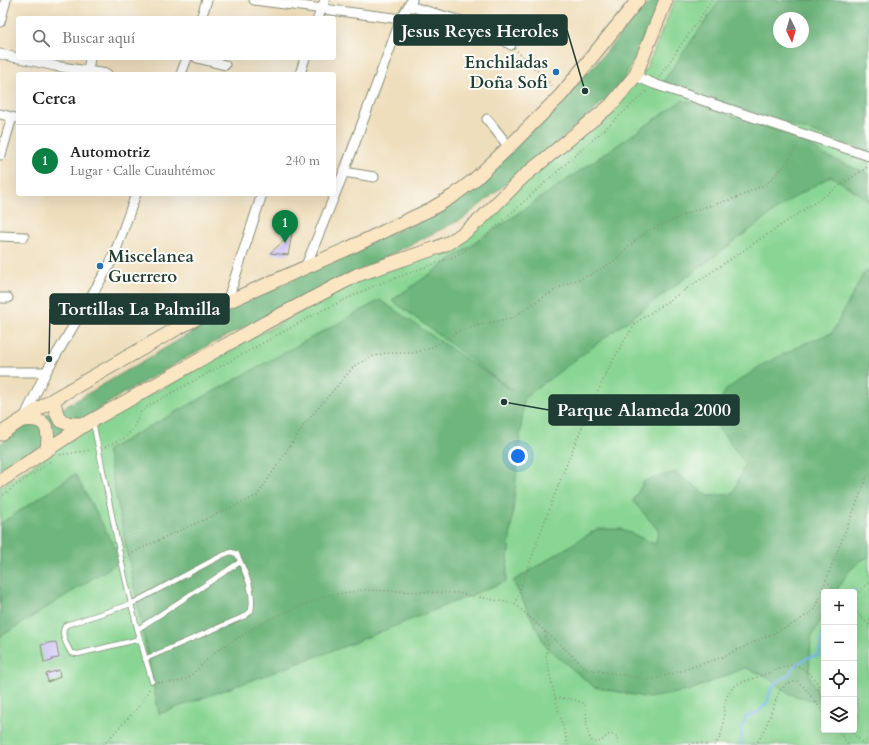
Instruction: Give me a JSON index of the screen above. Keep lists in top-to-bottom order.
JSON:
{
  "places": [
    "Enchiladas Doña Sofi",
    "Jesus Reyes Heroles",
    "Miscelanea Guerrero",
    "Tortillas La Palmilla",
    "Parque Alameda 2000"
  ],
  "north": "bottom",
  "page": {
    "search": "Buscar aquí",
    "heading": "Cerca",
    "list": [
      {
        "mark": "1",
        "name": "Automotriz",
        "note": "Lugar · Calle Cuauhtémoc",
        "value": "240 m"
      }
    ],
    "pins": "1",
    "map_buttons": ["+", "−"]
  }
}
